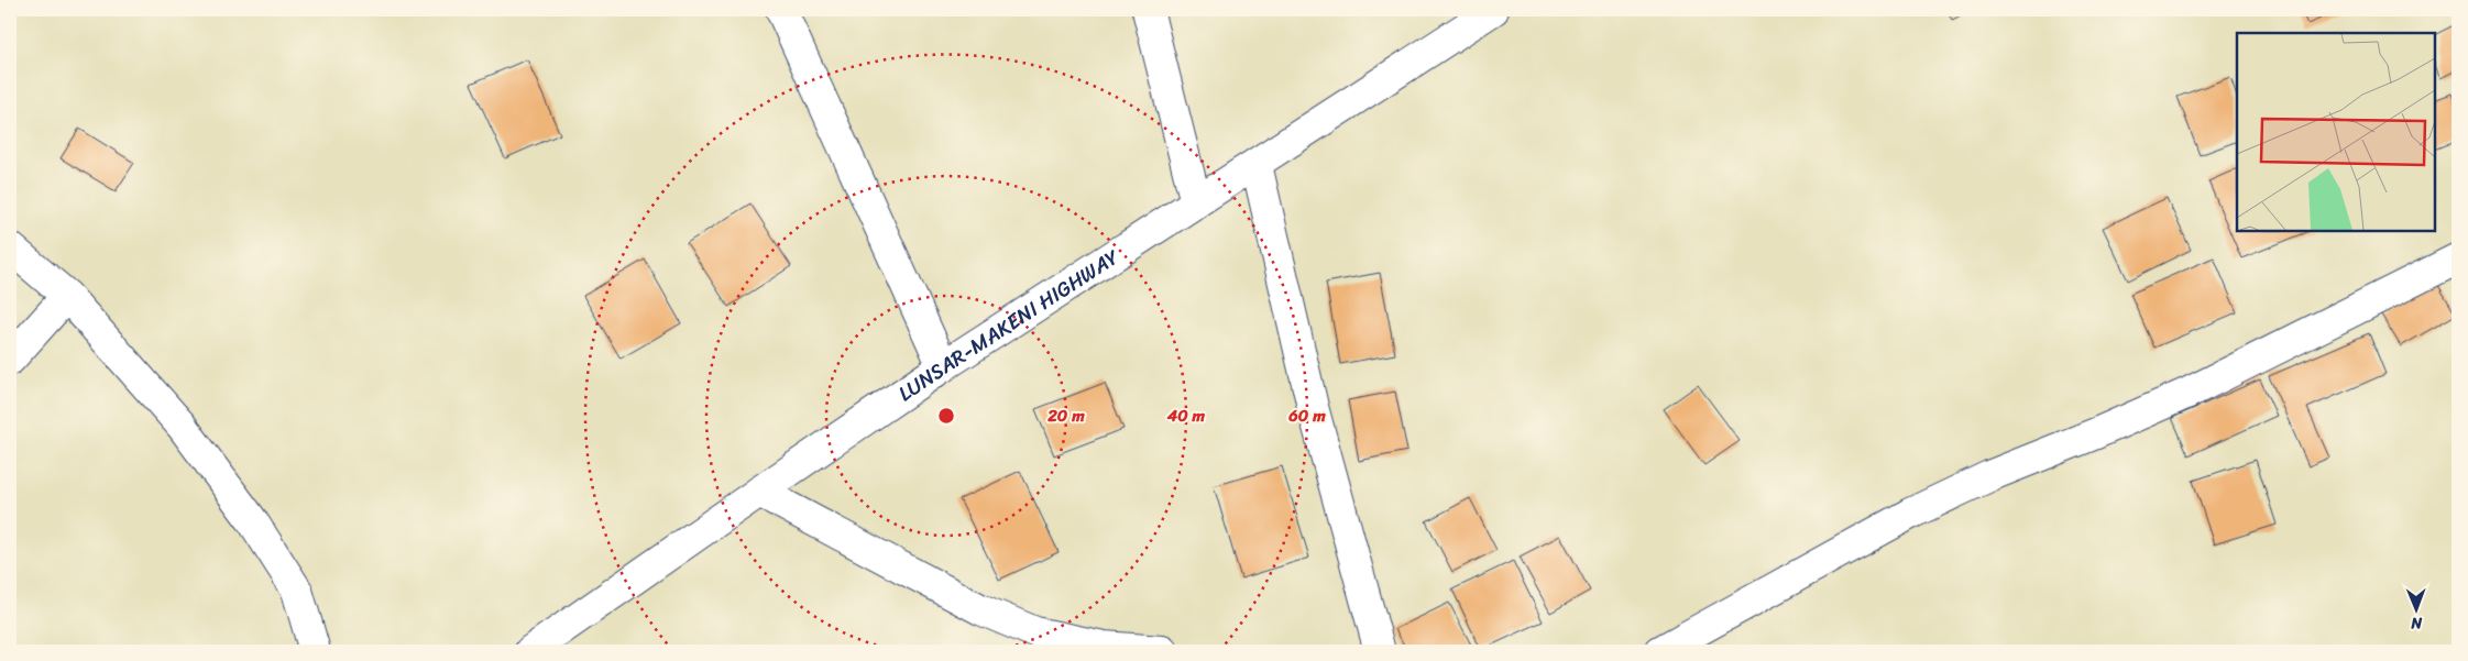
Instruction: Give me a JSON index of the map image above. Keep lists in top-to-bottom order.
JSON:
{
  "streets": {
    "street": ["LUNSAR-MAKENI HIGHWAY"]
  },
  "north": "bottom",
  "rings": ["20 m", "40 m", "60 m"]
}
